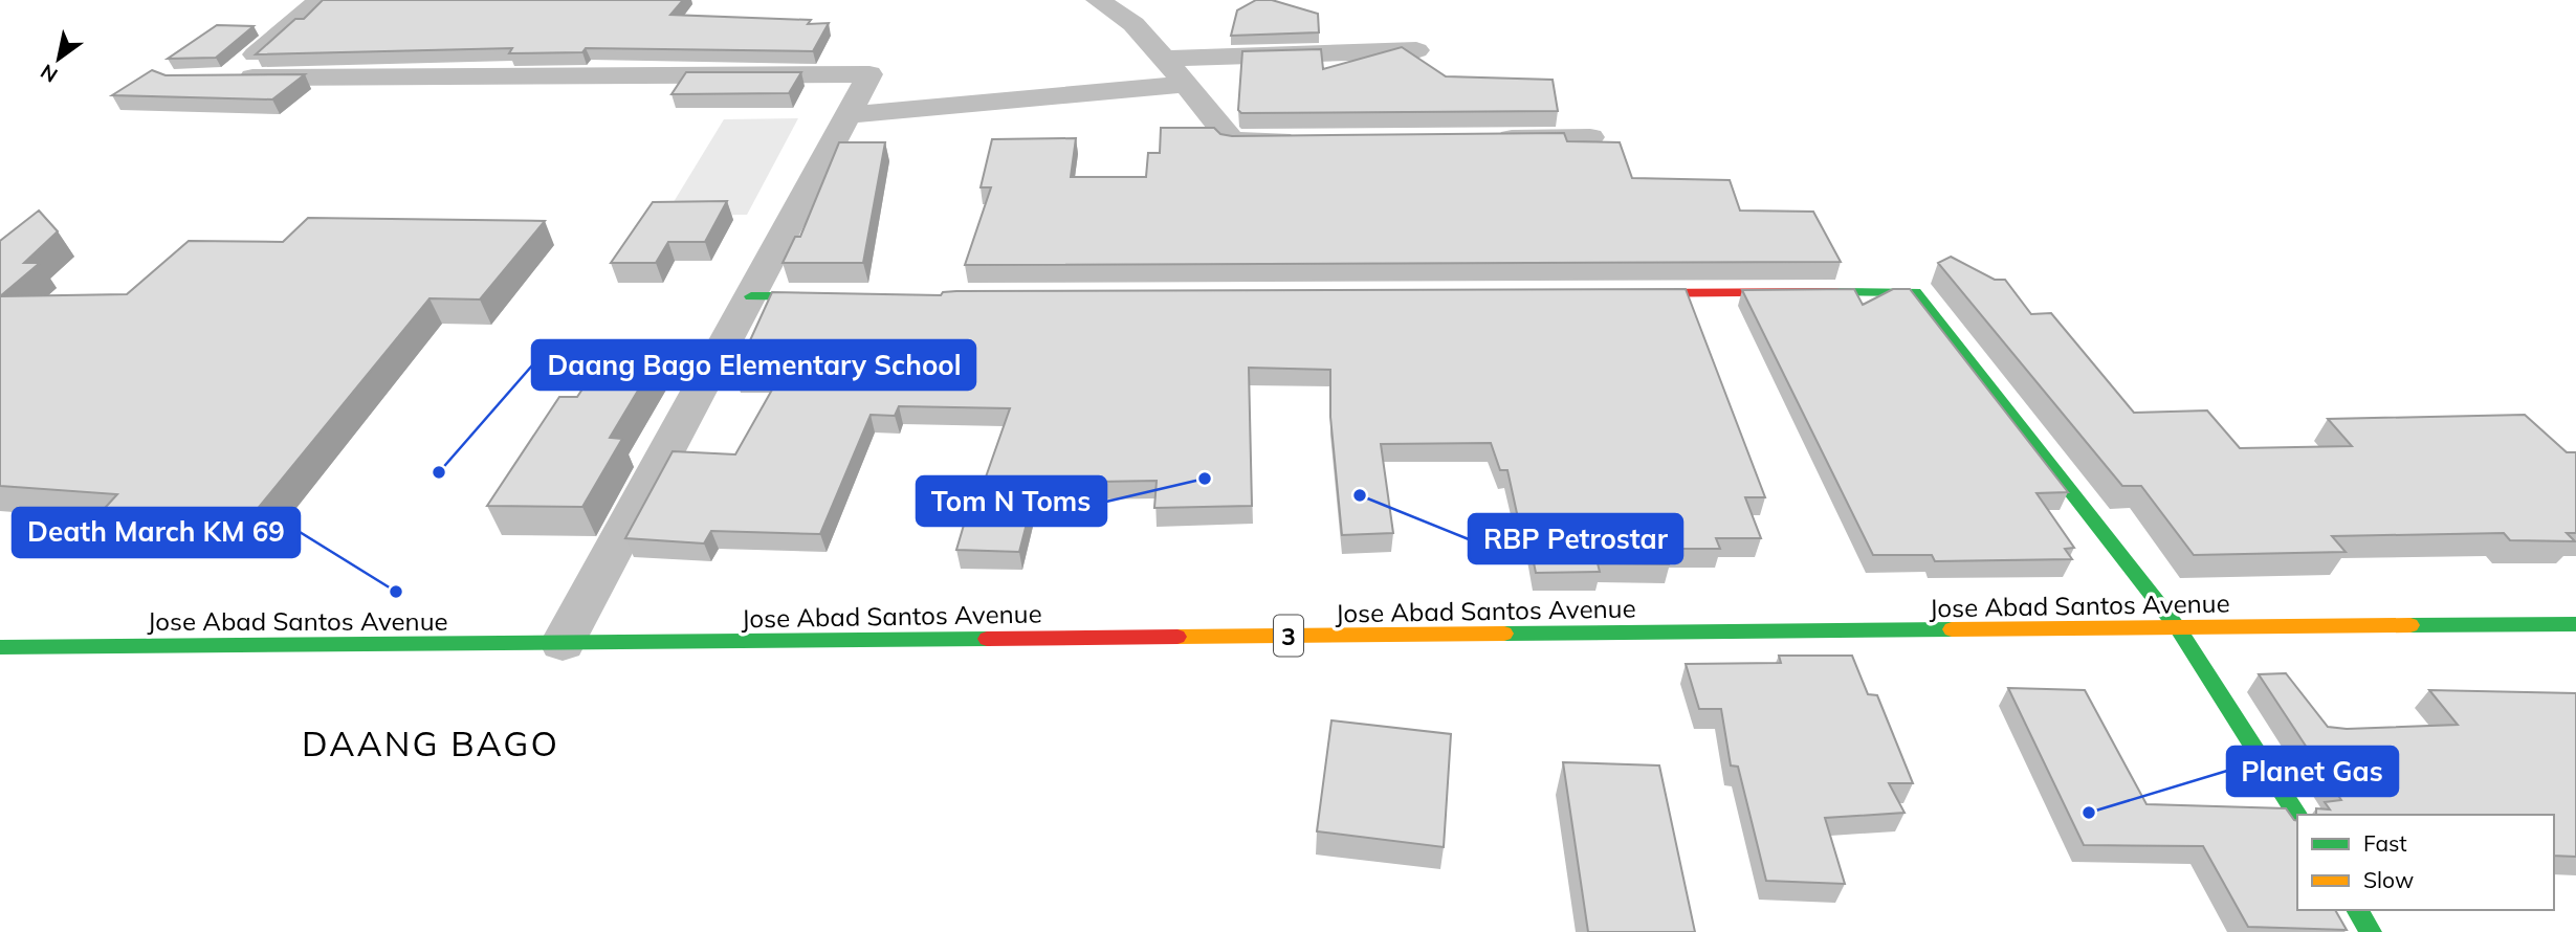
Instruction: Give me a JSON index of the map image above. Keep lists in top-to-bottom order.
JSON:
{
  "streets": {
    "main road": ["Jose Abad Santos Avenue", "3"]
  },
  "districts": ["DAANG BAGO"],
  "places": [
    "Daang Bago Elementary School",
    "Tom N Toms",
    "RBP Petrostar",
    "Death March KM 69",
    "Planet Gas"
  ],
  "legend": ["Fast", "Slow"],
  "north": "bottom left"
}
